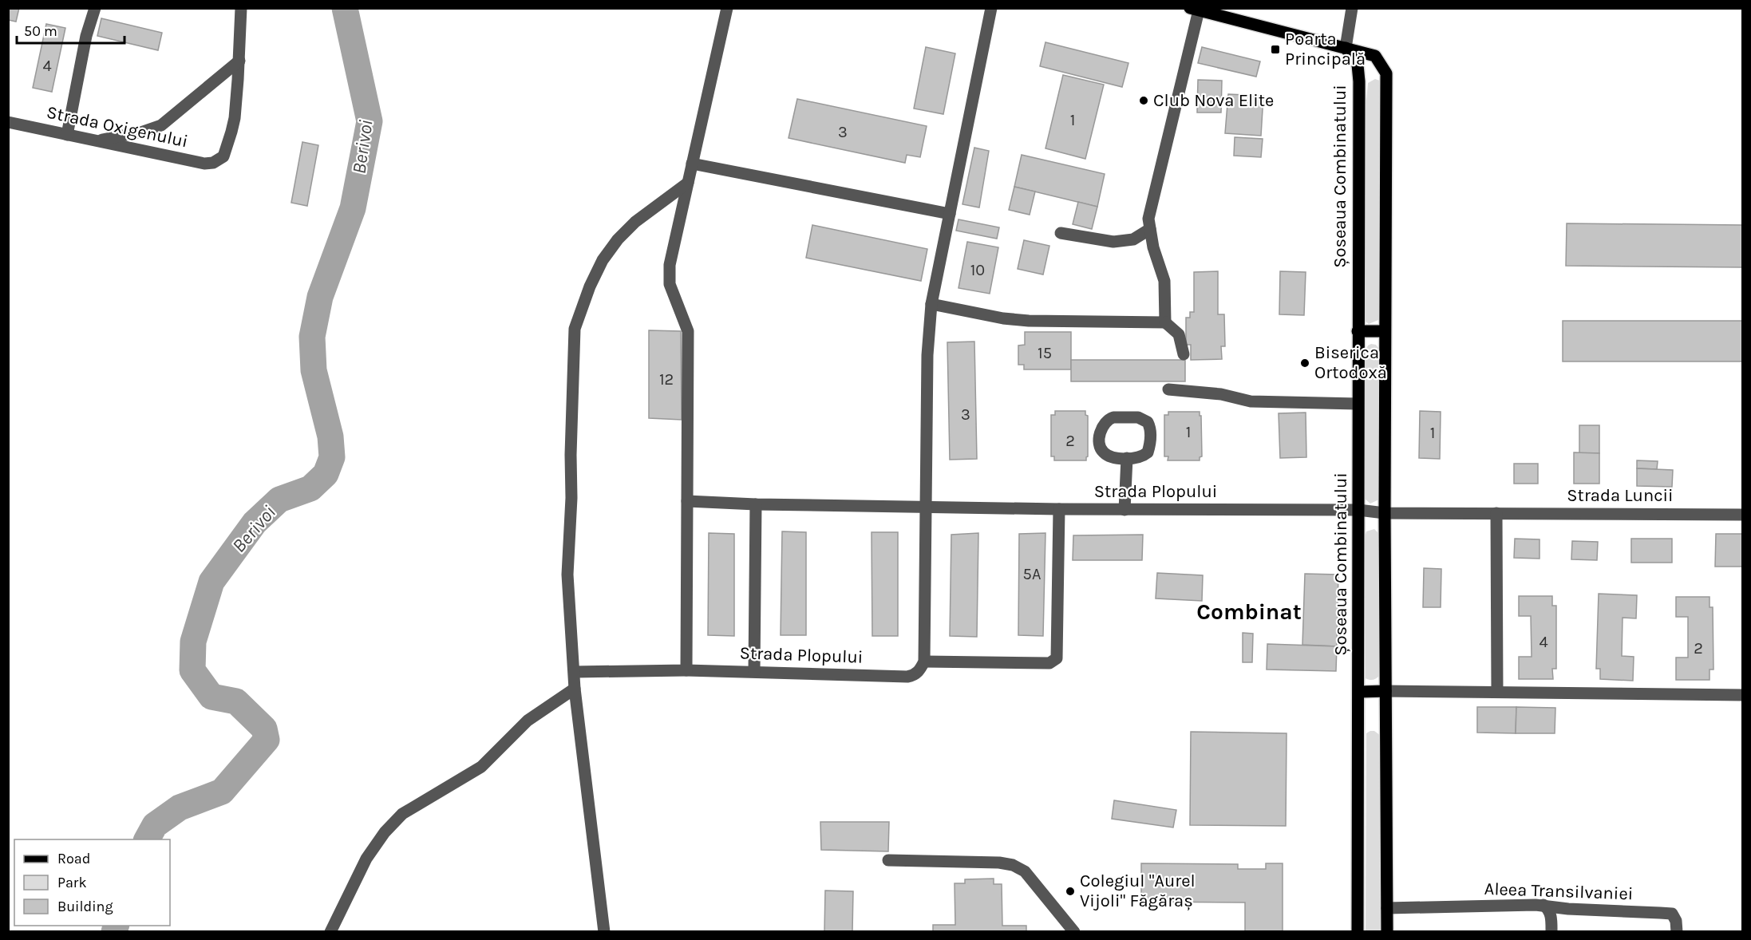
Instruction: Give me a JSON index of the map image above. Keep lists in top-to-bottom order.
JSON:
{
  "streets": {
    "main road": ["Șoseaua Combinatului"],
    "street": [
      "Strada Oxigenului",
      "Strada Plopului",
      "Strada Luncii",
      "Aleea Transilvaniei"
    ]
  },
  "crossings": [
    ["Șoseaua Combinatului", "Strada Plopului"],
    ["Strada Plopului", "Strada Luncii"]
  ],
  "districts": ["Combinat"],
  "water": ["Berivoi"],
  "places": {
    "transit": ["Poarta Principală"],
    "other": ["Club Nova Elite", "Biserica Ortodoxă", "Colegiul \"Aurel Vijoli\" Făgăraș"]
  },
  "house_numbers": [
    "4",
    "1",
    "3",
    "10",
    "15",
    "12",
    "3",
    "1",
    "1",
    "2",
    "5A",
    "4",
    "2"
  ],
  "legend": ["Road", "Park", "Building"],
  "scale_bar": "50 m"
}
